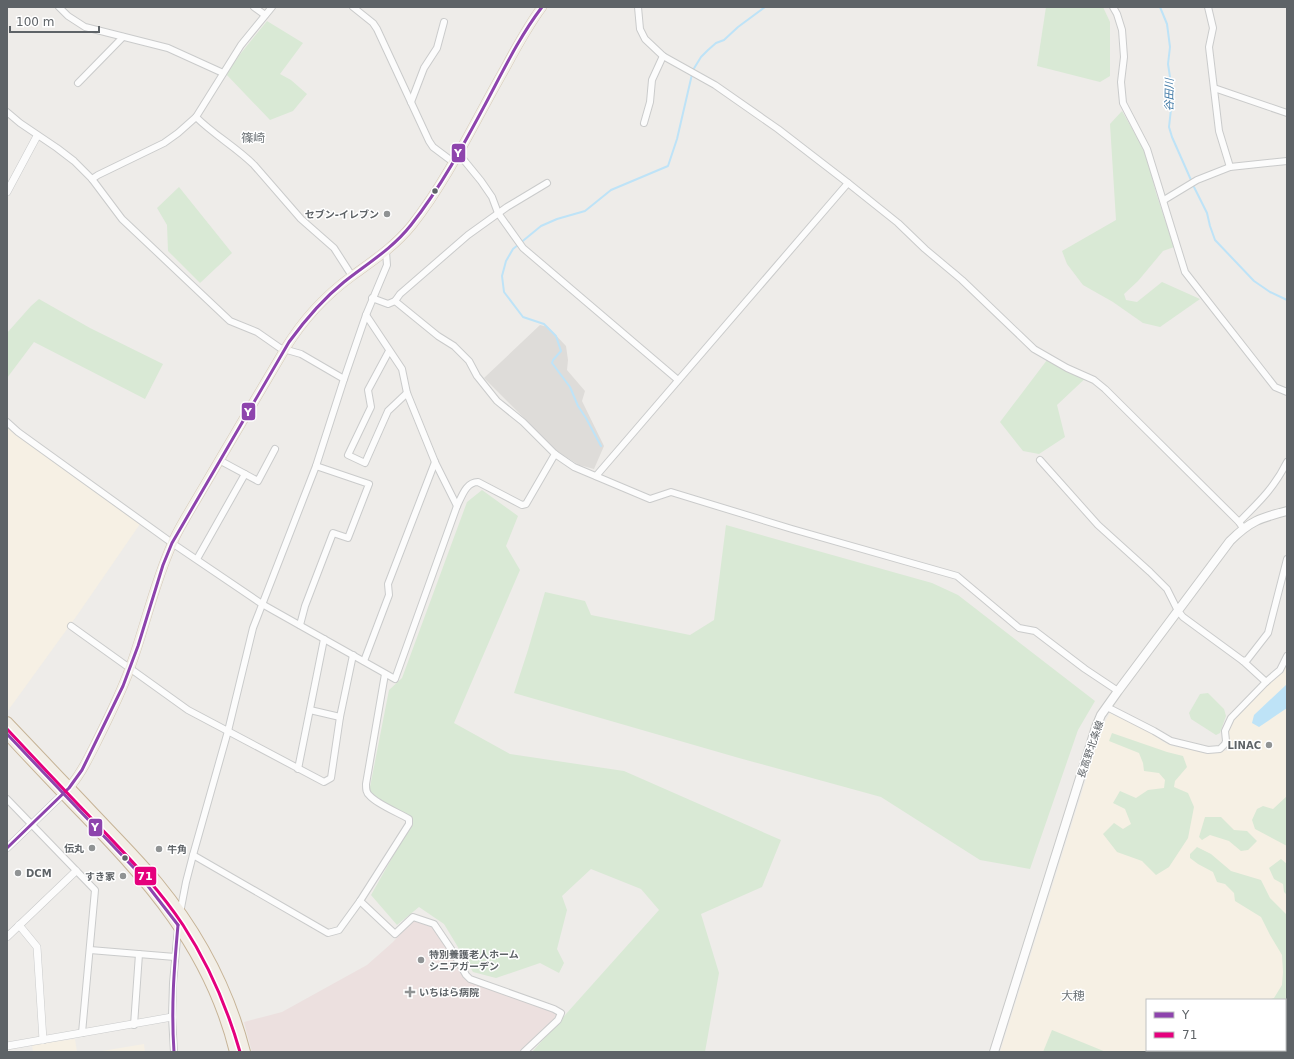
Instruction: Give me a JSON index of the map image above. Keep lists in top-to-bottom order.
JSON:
{
  "streets": {
    "main road": ["長高野北条線"]
  },
  "districts": ["篠崎", "大穂"],
  "water": ["谷田川"],
  "places": {
    "other": [
      "セブン-イレブン",
      "LINAC",
      "伝丸",
      "牛角",
      "DCM",
      "すき家",
      "特別養護老人ホーム シニアガーデン"
    ],
    "health": ["いちはら病院"]
  },
  "lines": ["transit line Y", "transit line 71"],
  "legend": ["Y", "71"],
  "scale_bar": "100 m"
}
